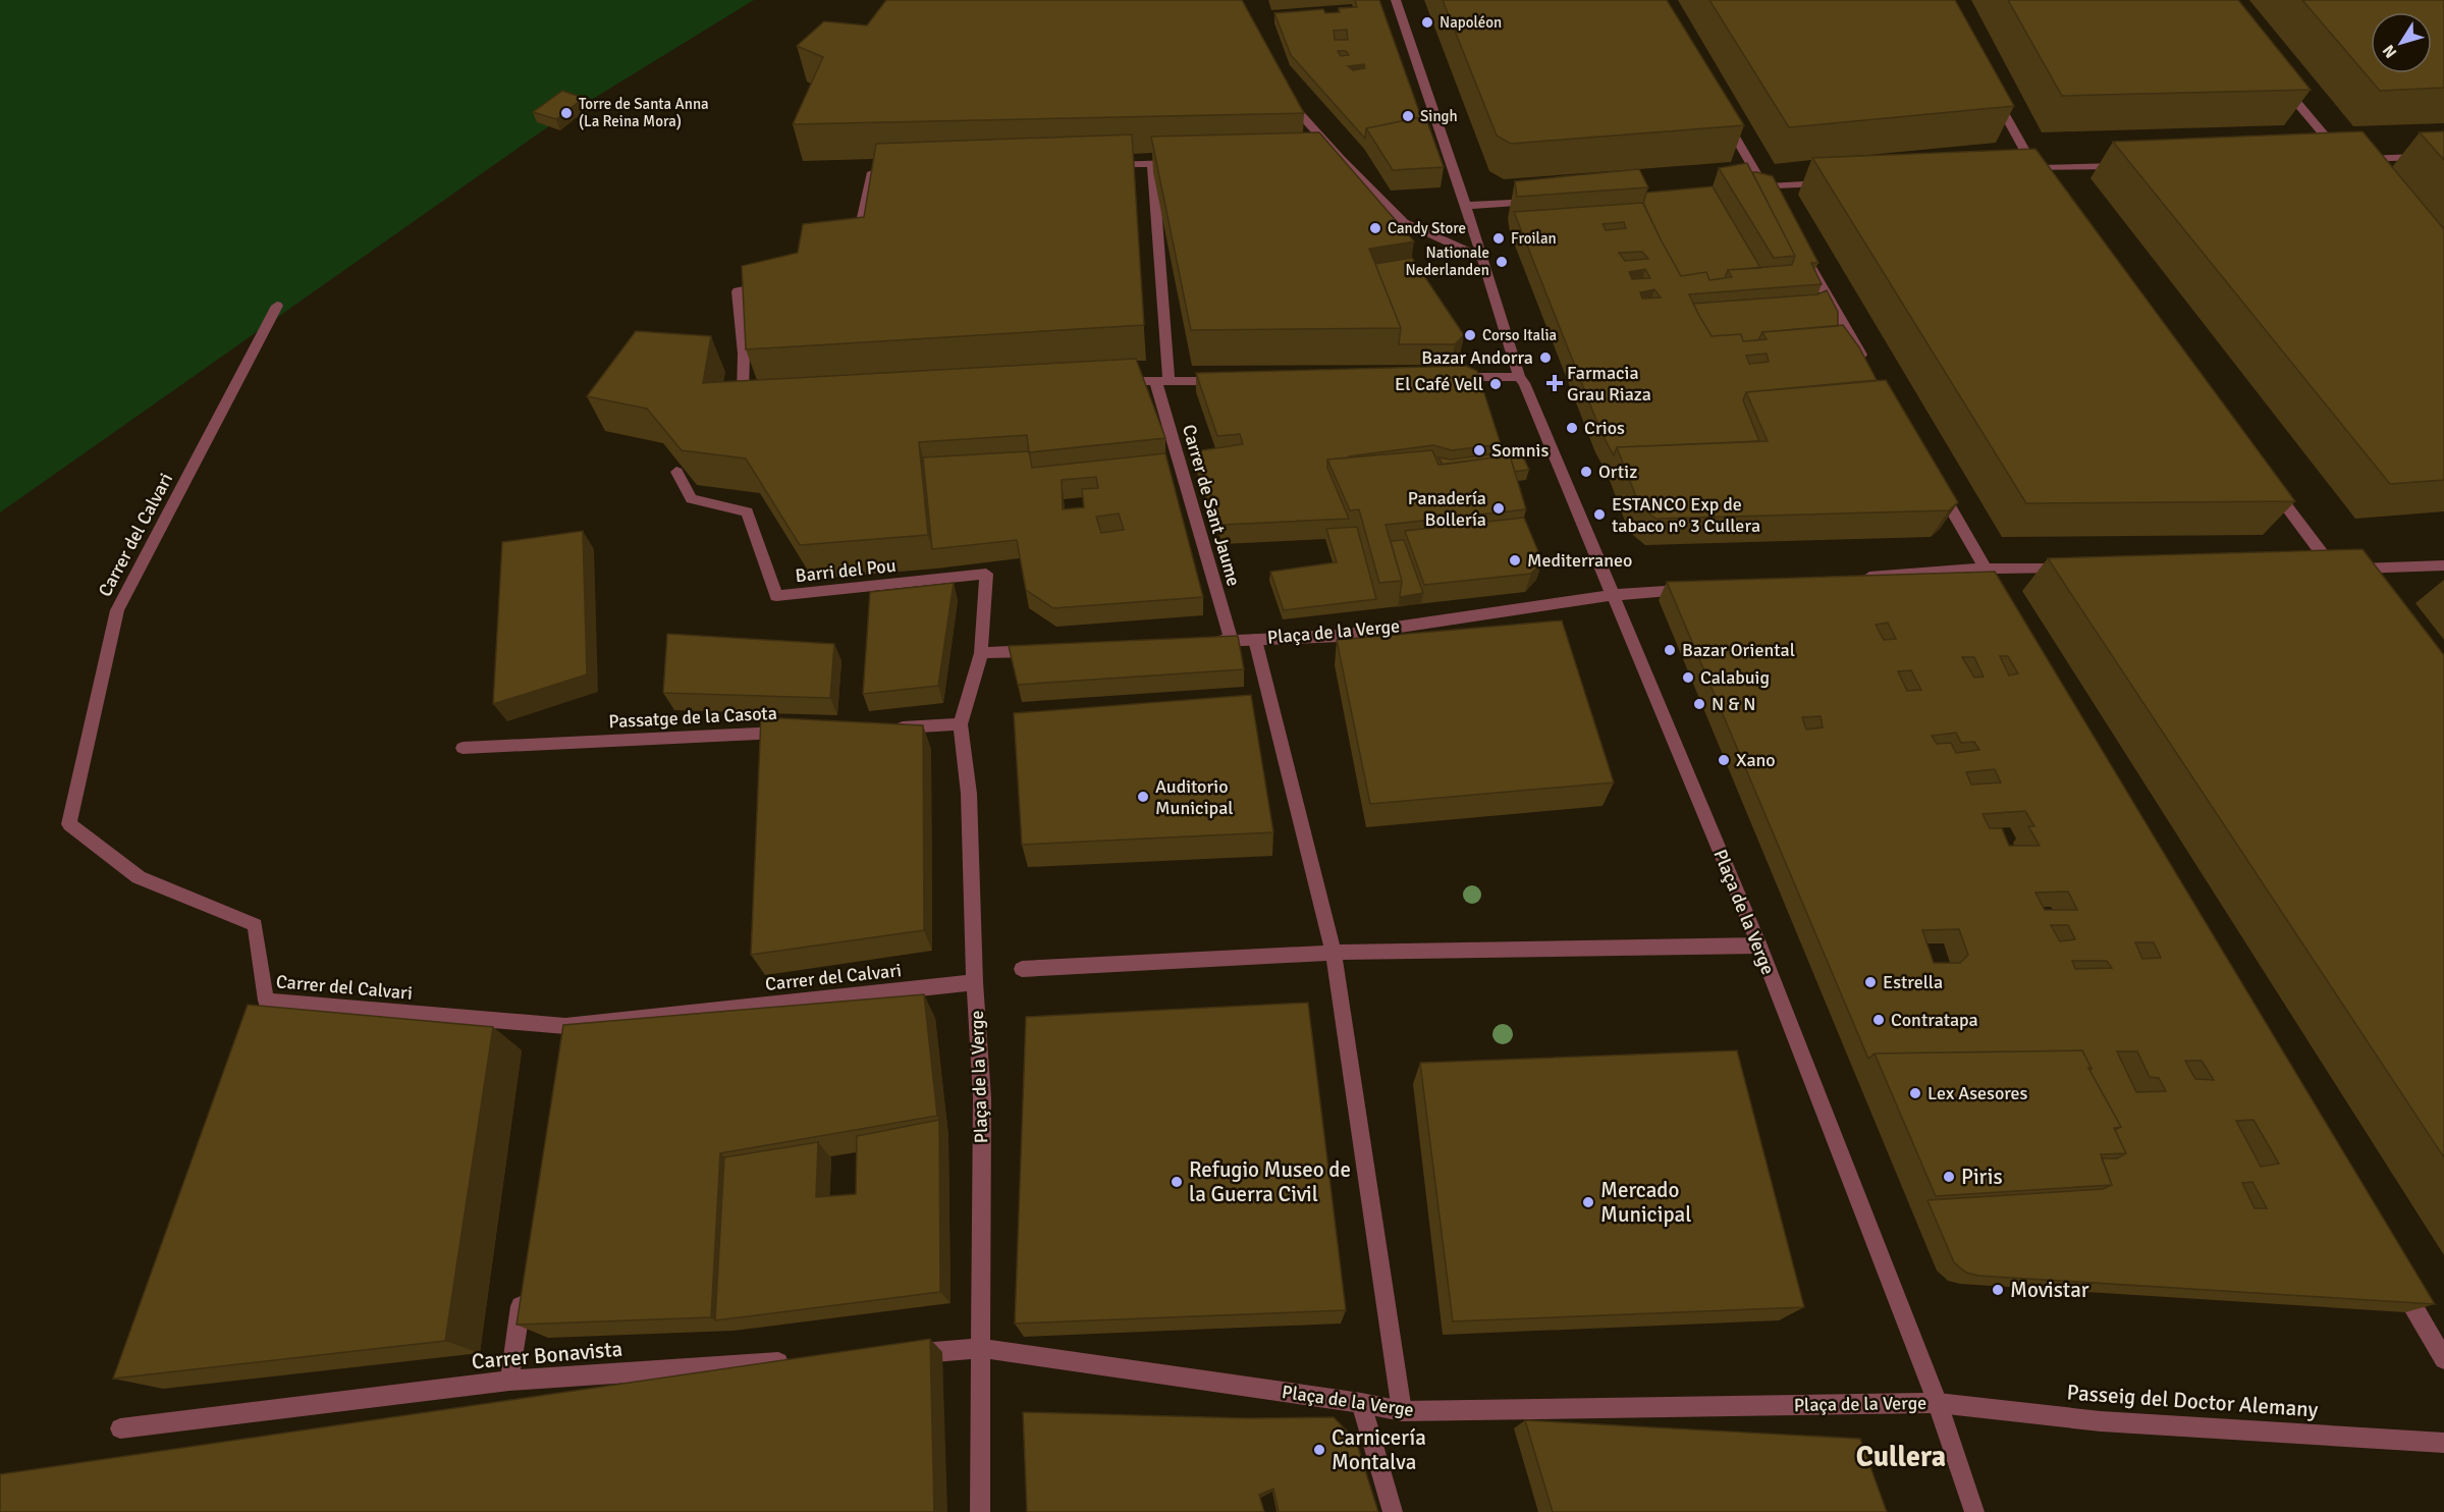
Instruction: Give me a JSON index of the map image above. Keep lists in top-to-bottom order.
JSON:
{
  "streets": {
    "street": [
      "Carrer de Sant Jaume",
      "Carrer del Calvari",
      "Barri del Pou",
      "Plaça de la Verge",
      "Passatge de la Casota",
      "Carrer Bonavista",
      "Passeig del Doctor Alemany"
    ]
  },
  "crossings": [
    ["Carrer de Sant Jaume", "Plaça de la Verge"],
    ["Carrer del Calvari", "Plaça de la Verge"],
    ["Barri del Pou", "Plaça de la Verge"],
    ["Plaça de la Verge", "Passeig del Doctor Alemany"]
  ],
  "districts": ["Cullera"],
  "places": {
    "other": [
      "Napoléon",
      "Torre de Santa Anna (La Reina Mora)",
      "Singh",
      "Candy Store",
      "Froilan",
      "Nationale Nederlanden",
      "Corso Italia",
      "Bazar Andorra",
      "El Café Vell",
      "Crios",
      "Somnis",
      "Ortiz",
      "Panadería Bollería",
      "ESTANCO Exp de tabaco nº 3 Cullera",
      "Mediterraneo",
      "Bazar Oriental",
      "Calabuig",
      "N & N",
      "Xano",
      "Auditorio Municipal",
      "Estrella",
      "Contratapa",
      "Lex Asesores",
      "Piris",
      "Refugio Museo de la Guerra Civil",
      "Mercado Municipal",
      "Movistar",
      "Carnicería Montalva"
    ],
    "health": ["Farmacia Grau Riaza"]
  },
  "north": "bottom left"
}
